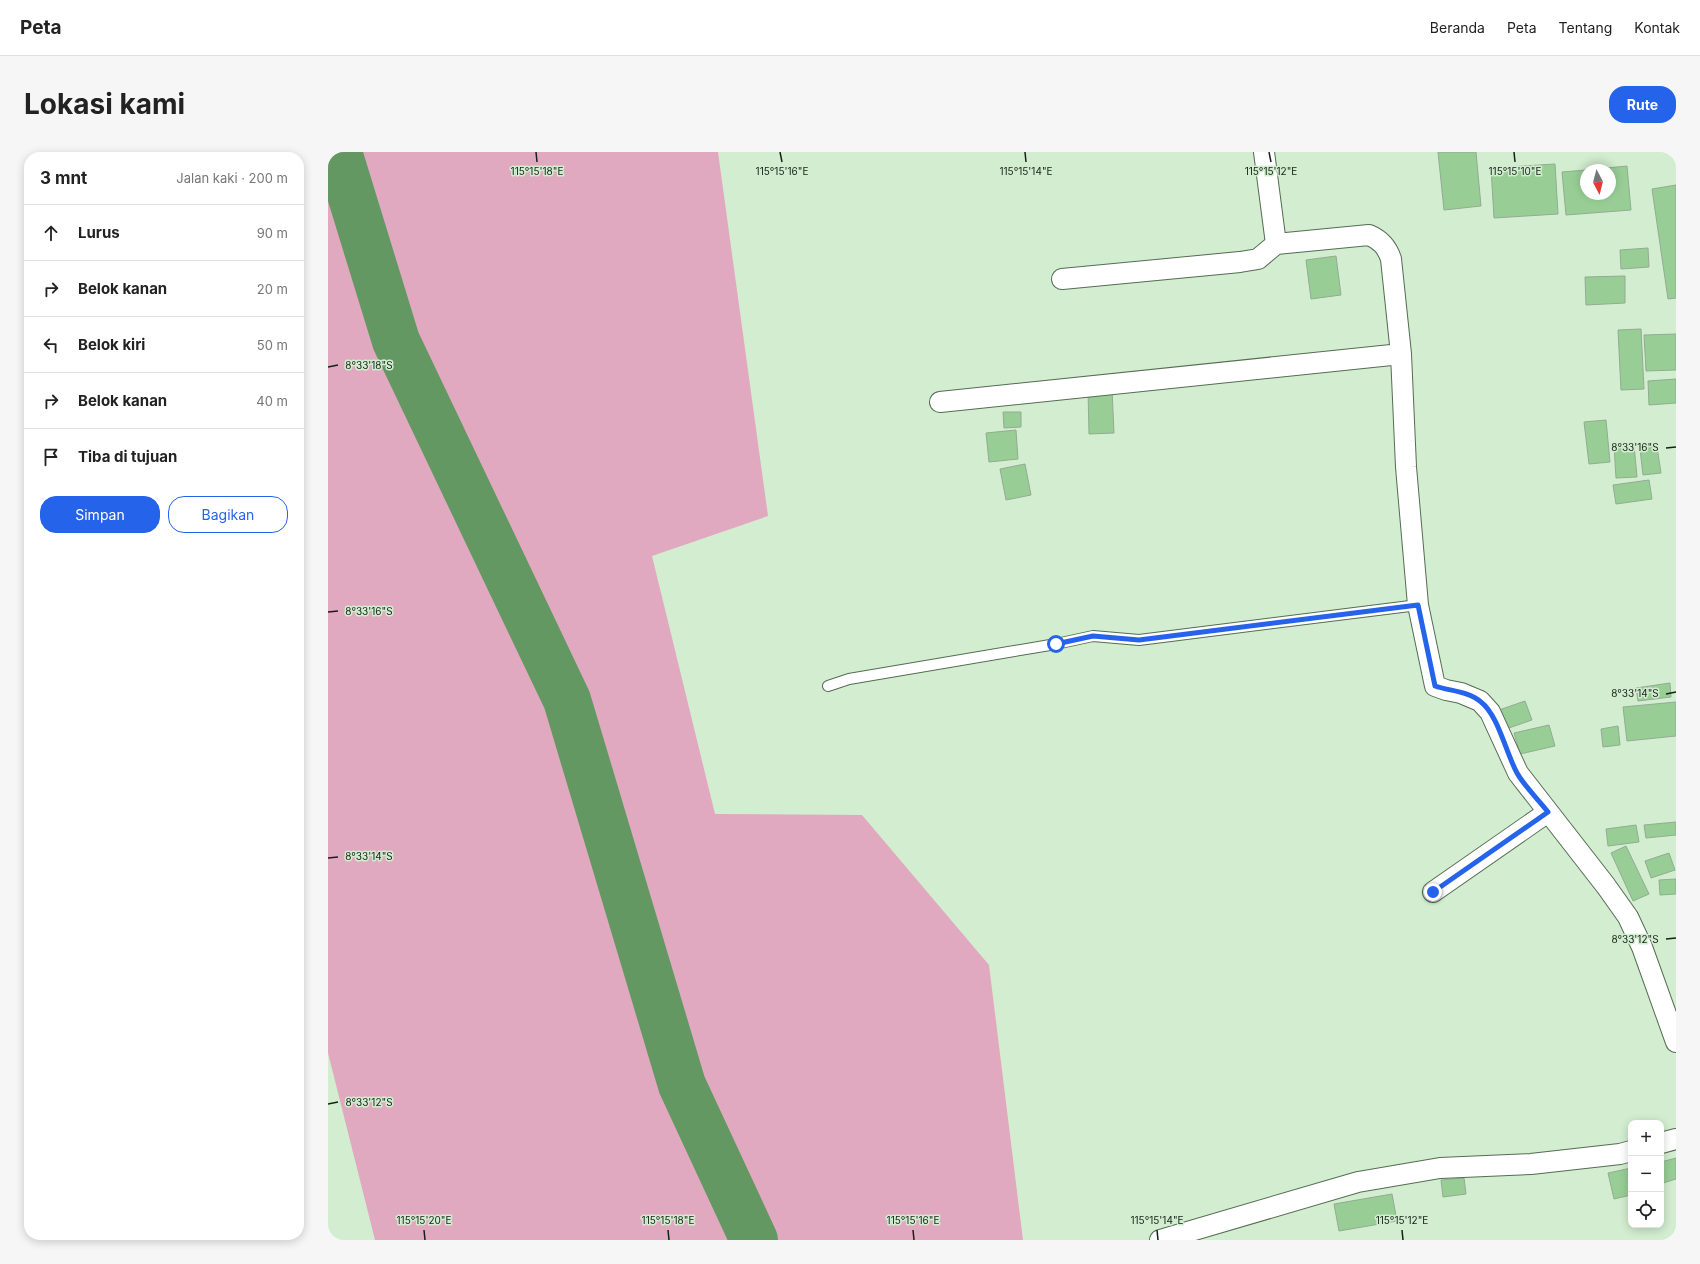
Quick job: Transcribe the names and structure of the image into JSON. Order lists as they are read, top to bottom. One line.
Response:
{"north":"bottom","page":{"header":"Peta","nav":["Beranda","Peta","Tentang","Kontak"],"buttons":["Rute",["Simpan","Bagikan"]],"title":"Lokasi kami","heading":["3 mnt","Jalan kaki · 200 m"],"list":[["Lurus","90 m"],["Belok kanan","20 m"],["Belok kiri","50 m"],["Belok kanan","40 m"],"Tiba di tujuan"],"map_buttons":["+","−"]},"coordinates":["115°15'18\"E","115°15'16\"E","115°15'14\"E","115°15'12\"E","115°15'10\"E","8°33'18\"S","8°33'16\"S","8°33'14\"S","8°33'12\"S","115°15'20\"E"]}
